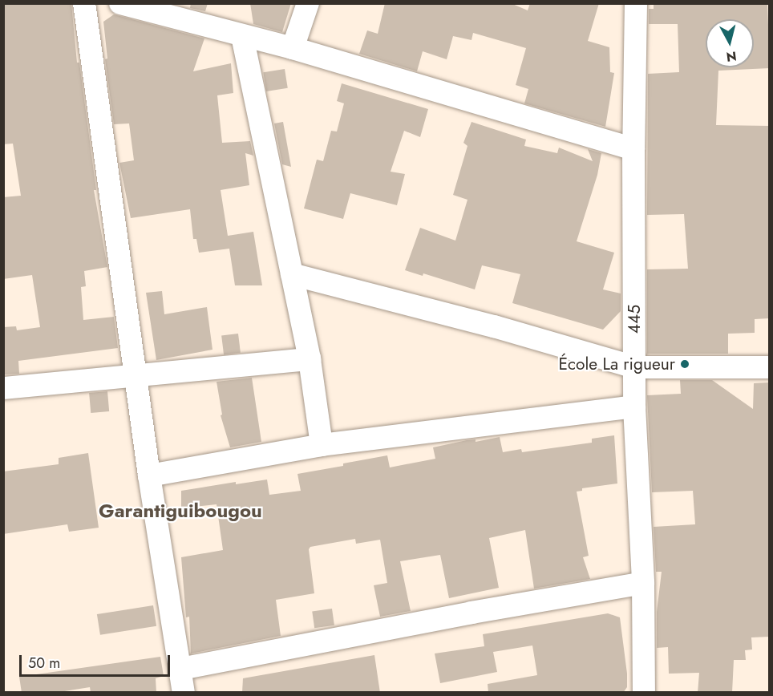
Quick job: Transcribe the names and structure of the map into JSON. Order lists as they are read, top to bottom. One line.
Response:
{"streets":{"street":["445"]},"districts":["Garantiguibougou"],"places":["École La rigueur"],"scale_bar":"50 m","north":"bottom"}
